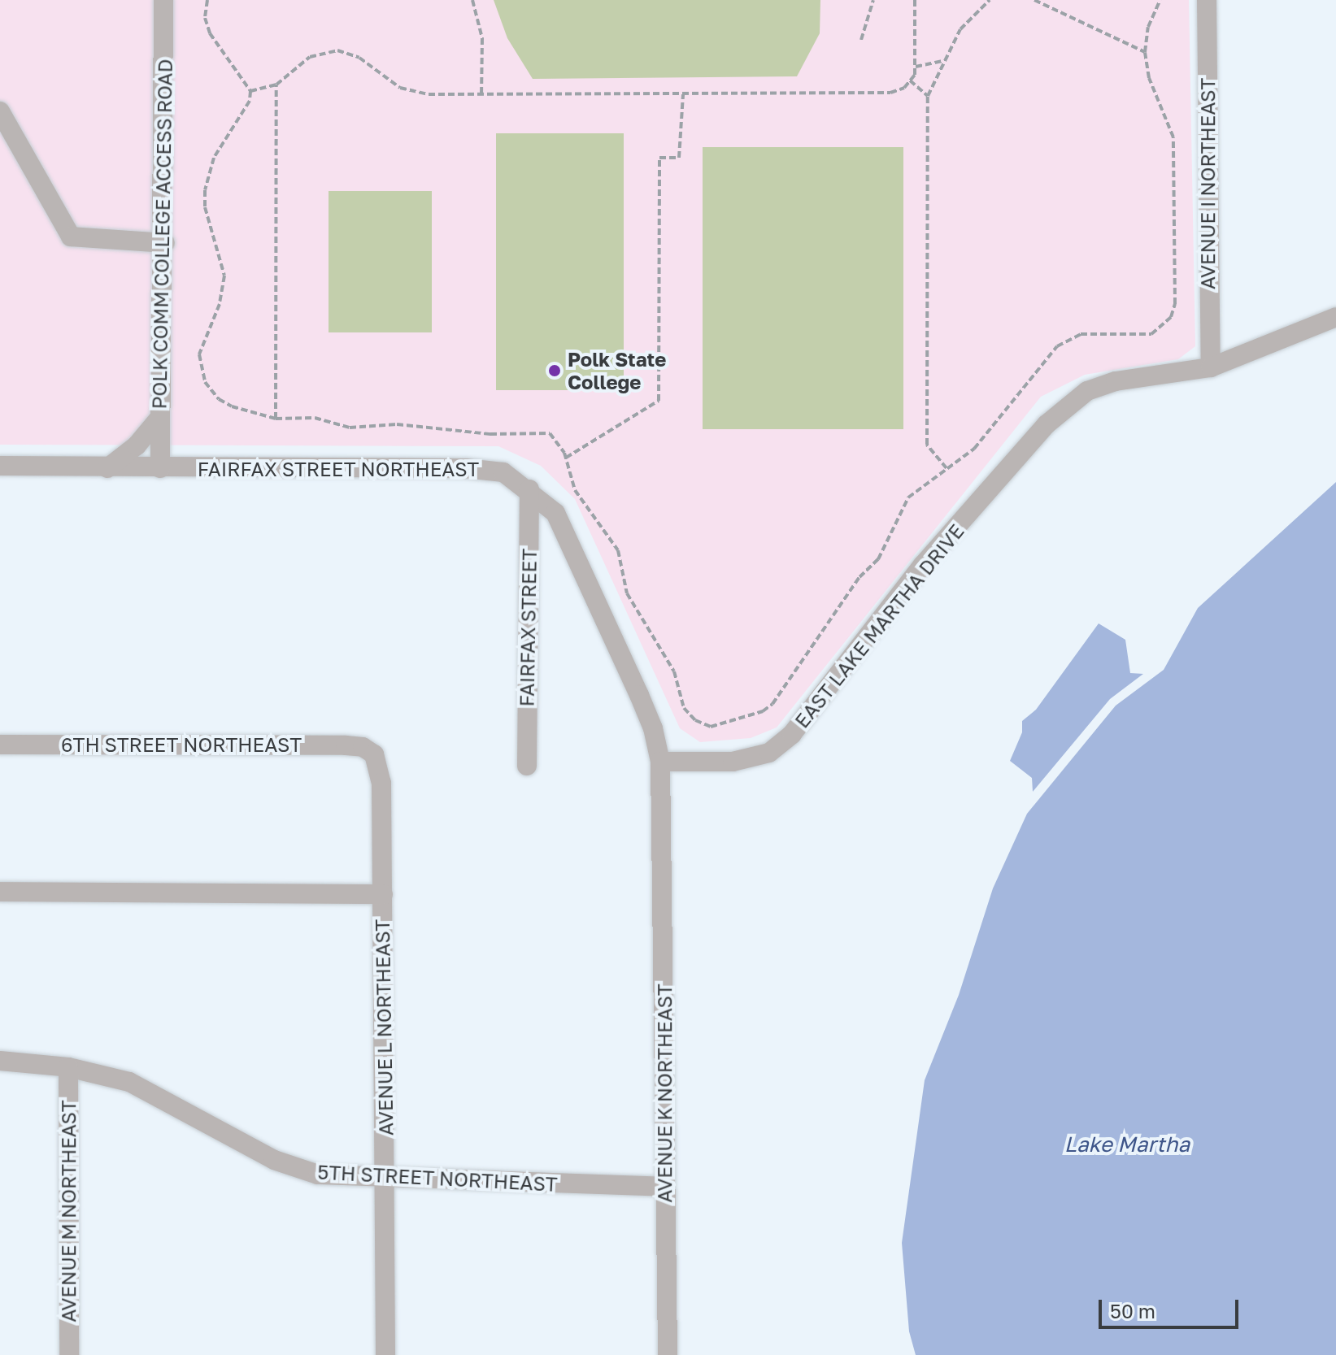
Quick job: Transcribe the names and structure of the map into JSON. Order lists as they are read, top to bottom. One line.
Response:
{"streets":{"street":["AVENUE I NORTHEAST","POLK COMM COLLEGE ACCESS ROAD","FAIRFAX STREET NORTHEAST","EAST LAKE MARTHA DRIVE","FAIRFAX STREET","6TH STREET NORTHEAST","AVENUE L NORTHEAST","AVENUE K NORTHEAST","5TH STREET NORTHEAST","AVENUE M NORTHEAST"]},"crossings":[["AVENUE I NORTHEAST","EAST LAKE MARTHA DRIVE"],["POLK COMM COLLEGE ACCESS ROAD","FAIRFAX STREET NORTHEAST"],["FAIRFAX STREET NORTHEAST","EAST LAKE MARTHA DRIVE"],["FAIRFAX STREET NORTHEAST","FAIRFAX STREET"],["FAIRFAX STREET NORTHEAST","AVENUE K NORTHEAST"],["6TH STREET NORTHEAST","AVENUE L NORTHEAST"],["AVENUE L NORTHEAST","5TH STREET NORTHEAST"],["AVENUE K NORTHEAST","5TH STREET NORTHEAST"],["5TH STREET NORTHEAST","AVENUE M NORTHEAST"]],"water":["Lake Martha"],"places":["Polk State College"],"scale_bar":"50 m"}
